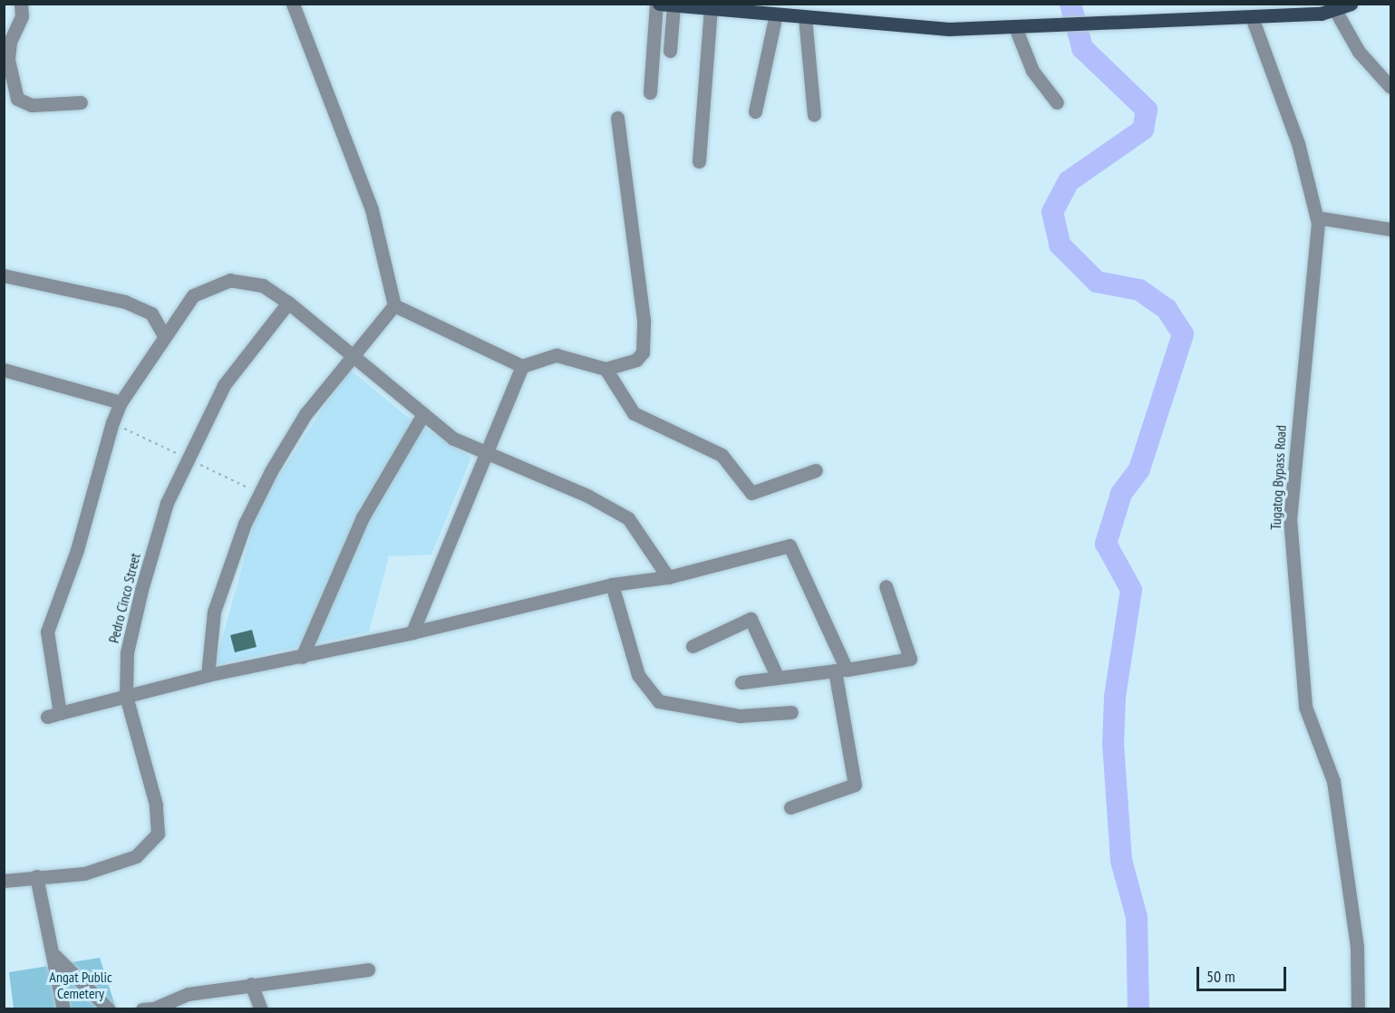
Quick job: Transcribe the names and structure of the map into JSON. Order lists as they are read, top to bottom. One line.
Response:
{"streets":{"street":["Tugatog Bypass Road","Pedro Cinco Street"]},"parks":["Angat Public Cemetery"],"scale_bar":"50 m"}
